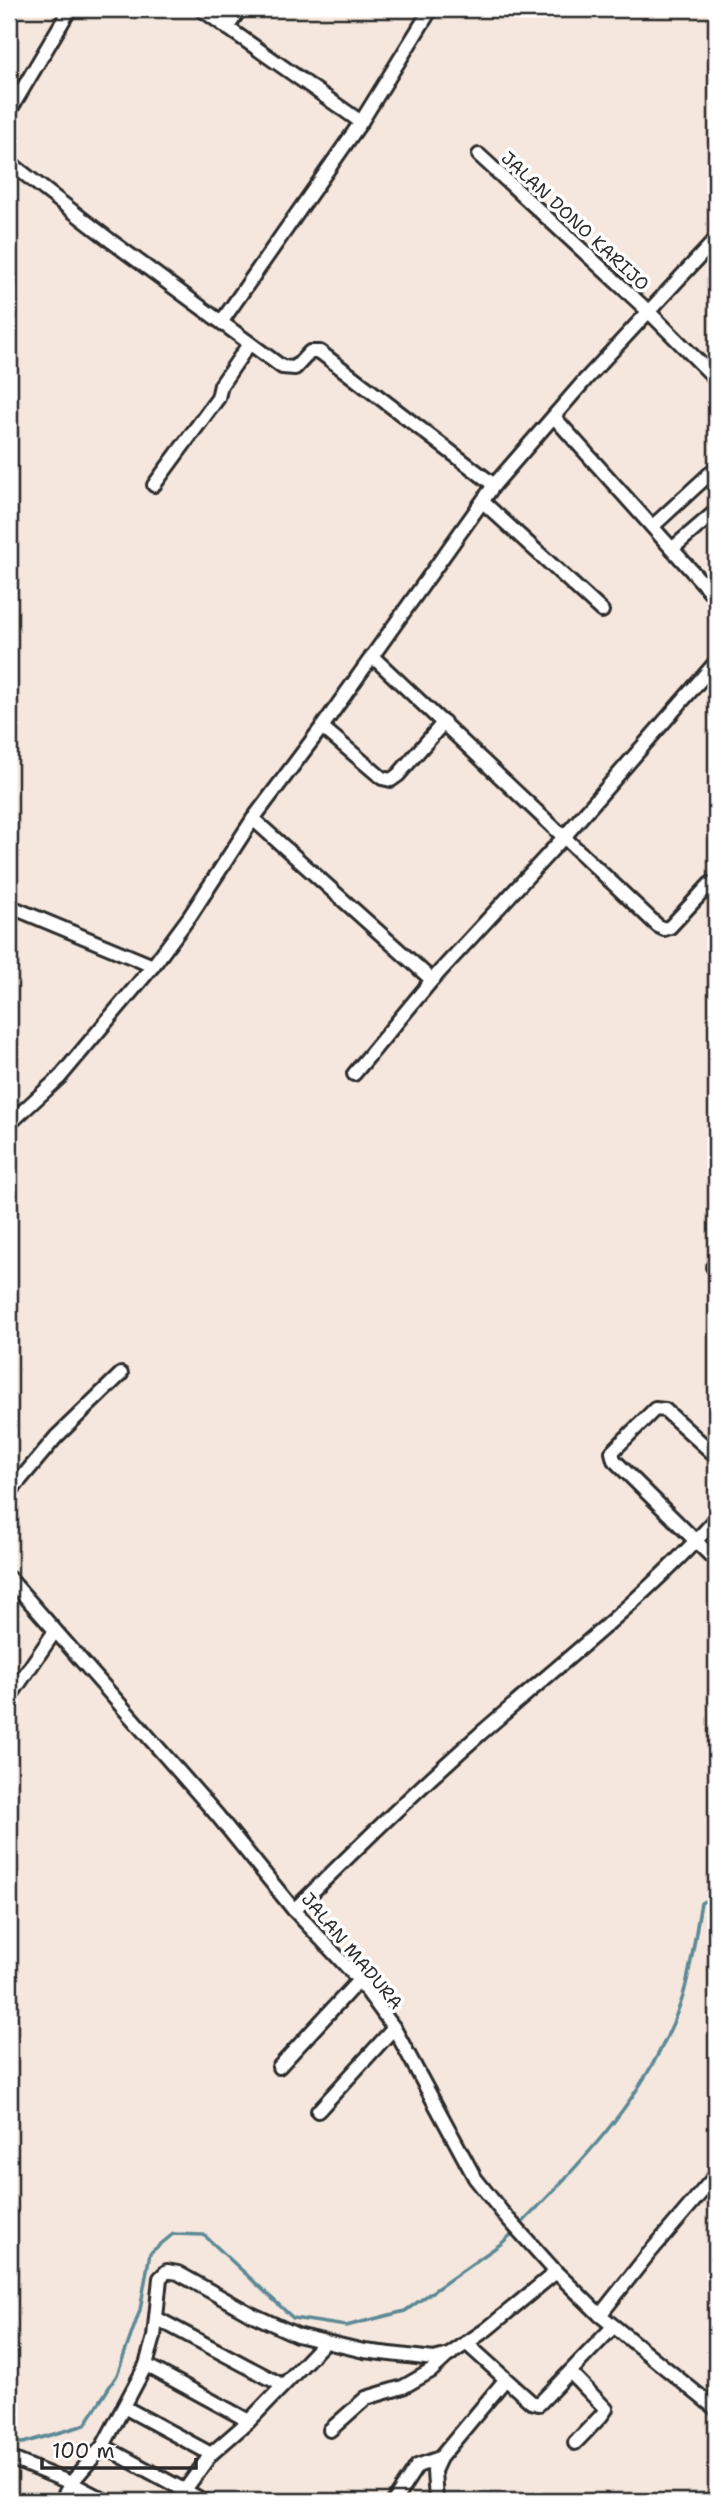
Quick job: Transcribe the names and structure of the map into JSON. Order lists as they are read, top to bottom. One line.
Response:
{"streets":{"street":["JALAN DONO KARIJO","JALAN MADURA"]},"scale_bar":"100 m"}
